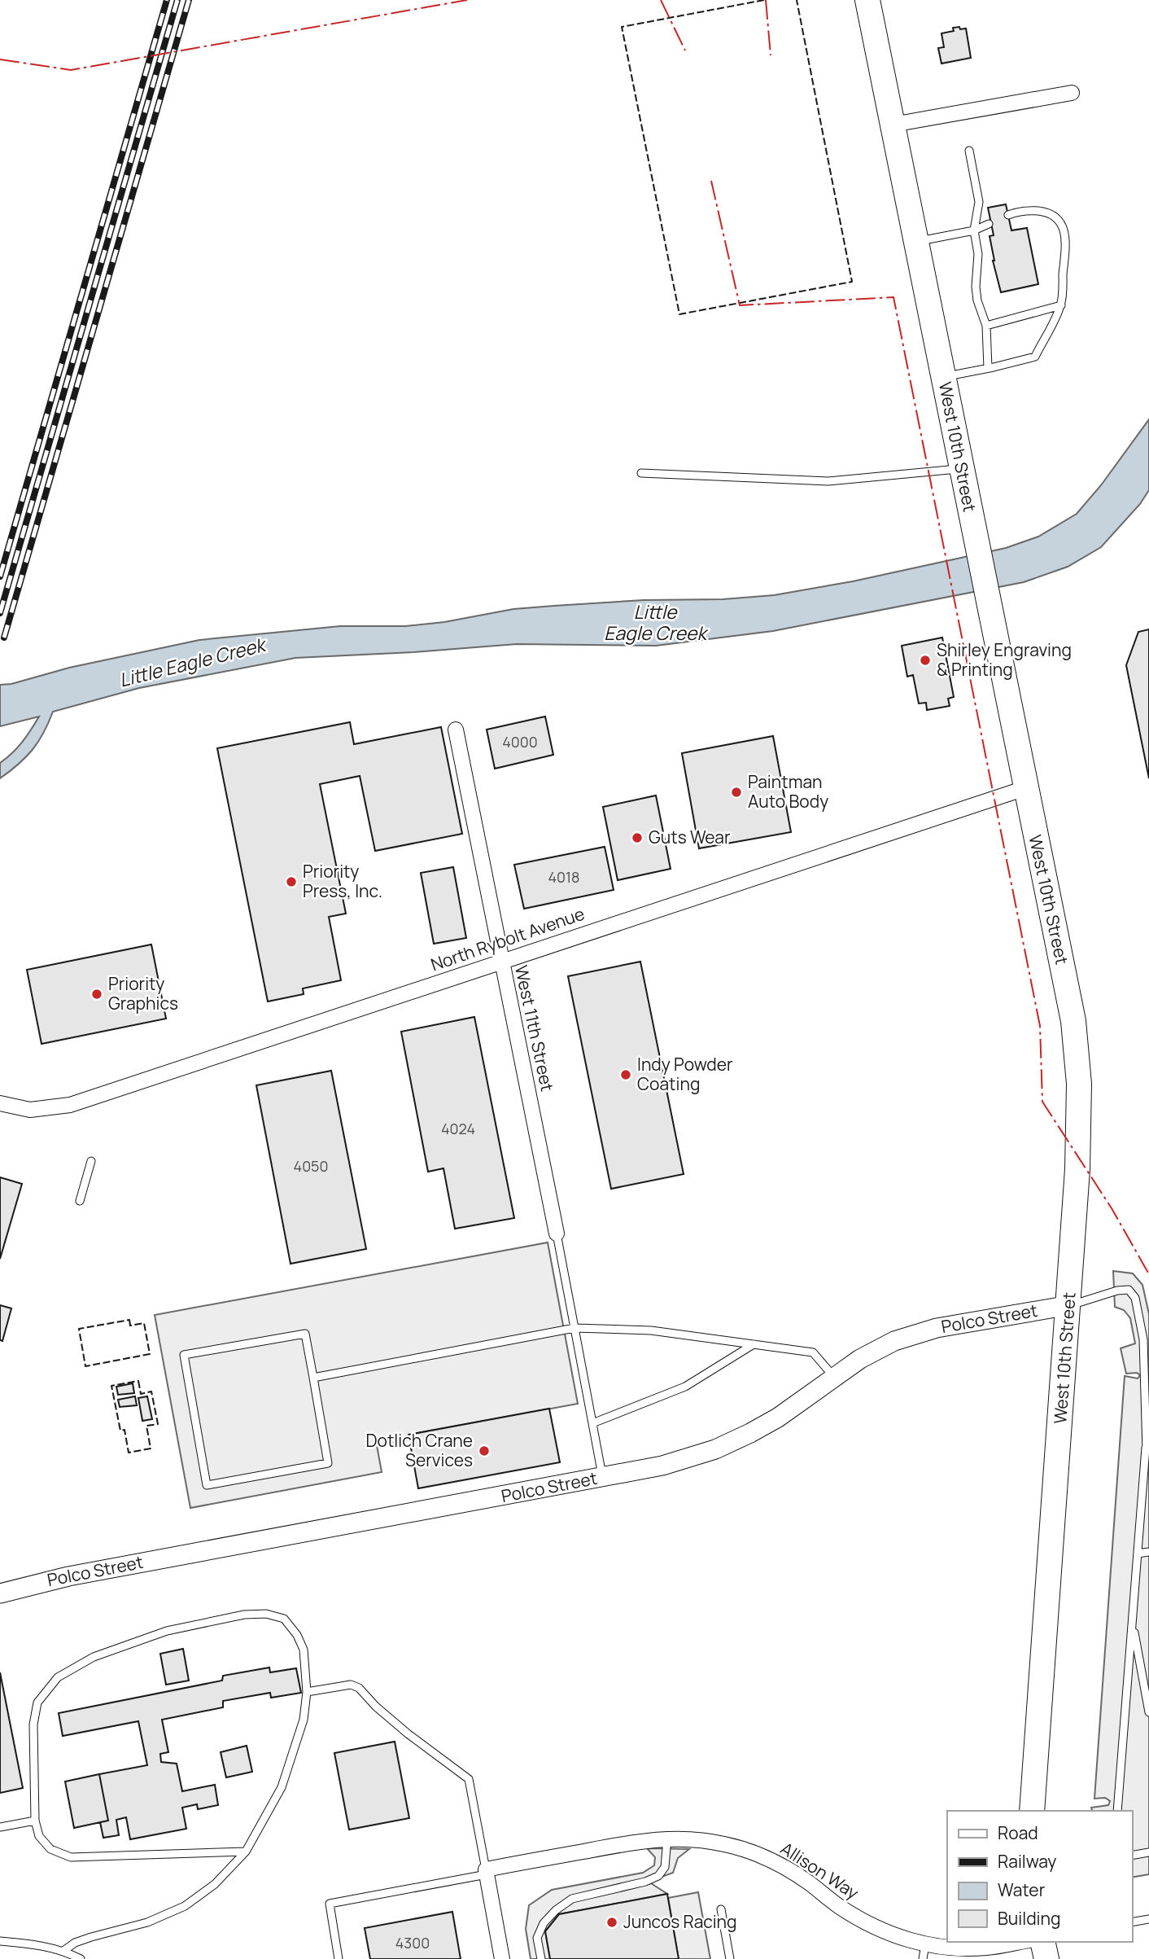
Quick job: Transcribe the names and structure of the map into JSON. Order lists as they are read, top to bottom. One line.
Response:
{"streets":{"main road":["West 10th Street"],"street":["North Rybolt Avenue","West 11th Street","Polco Street","Allison Way"]},"crossings":[["West 10th Street","North Rybolt Avenue"],["West 10th Street","Polco Street"],["North Rybolt Avenue","West 11th Street"]],"water":["Little Eagle Creek"],"places":["Shirley Engraving & Printing","Paintman Auto Body","Guts Wear","Priority Press, Inc.","Priority Graphics","Indy Powder Coating","Dotlich Crane Services","Juncos Racing"],"house_numbers":["4000","4018","4024","4050","4300"],"legend":["Road","Railway","Water","Building"]}
